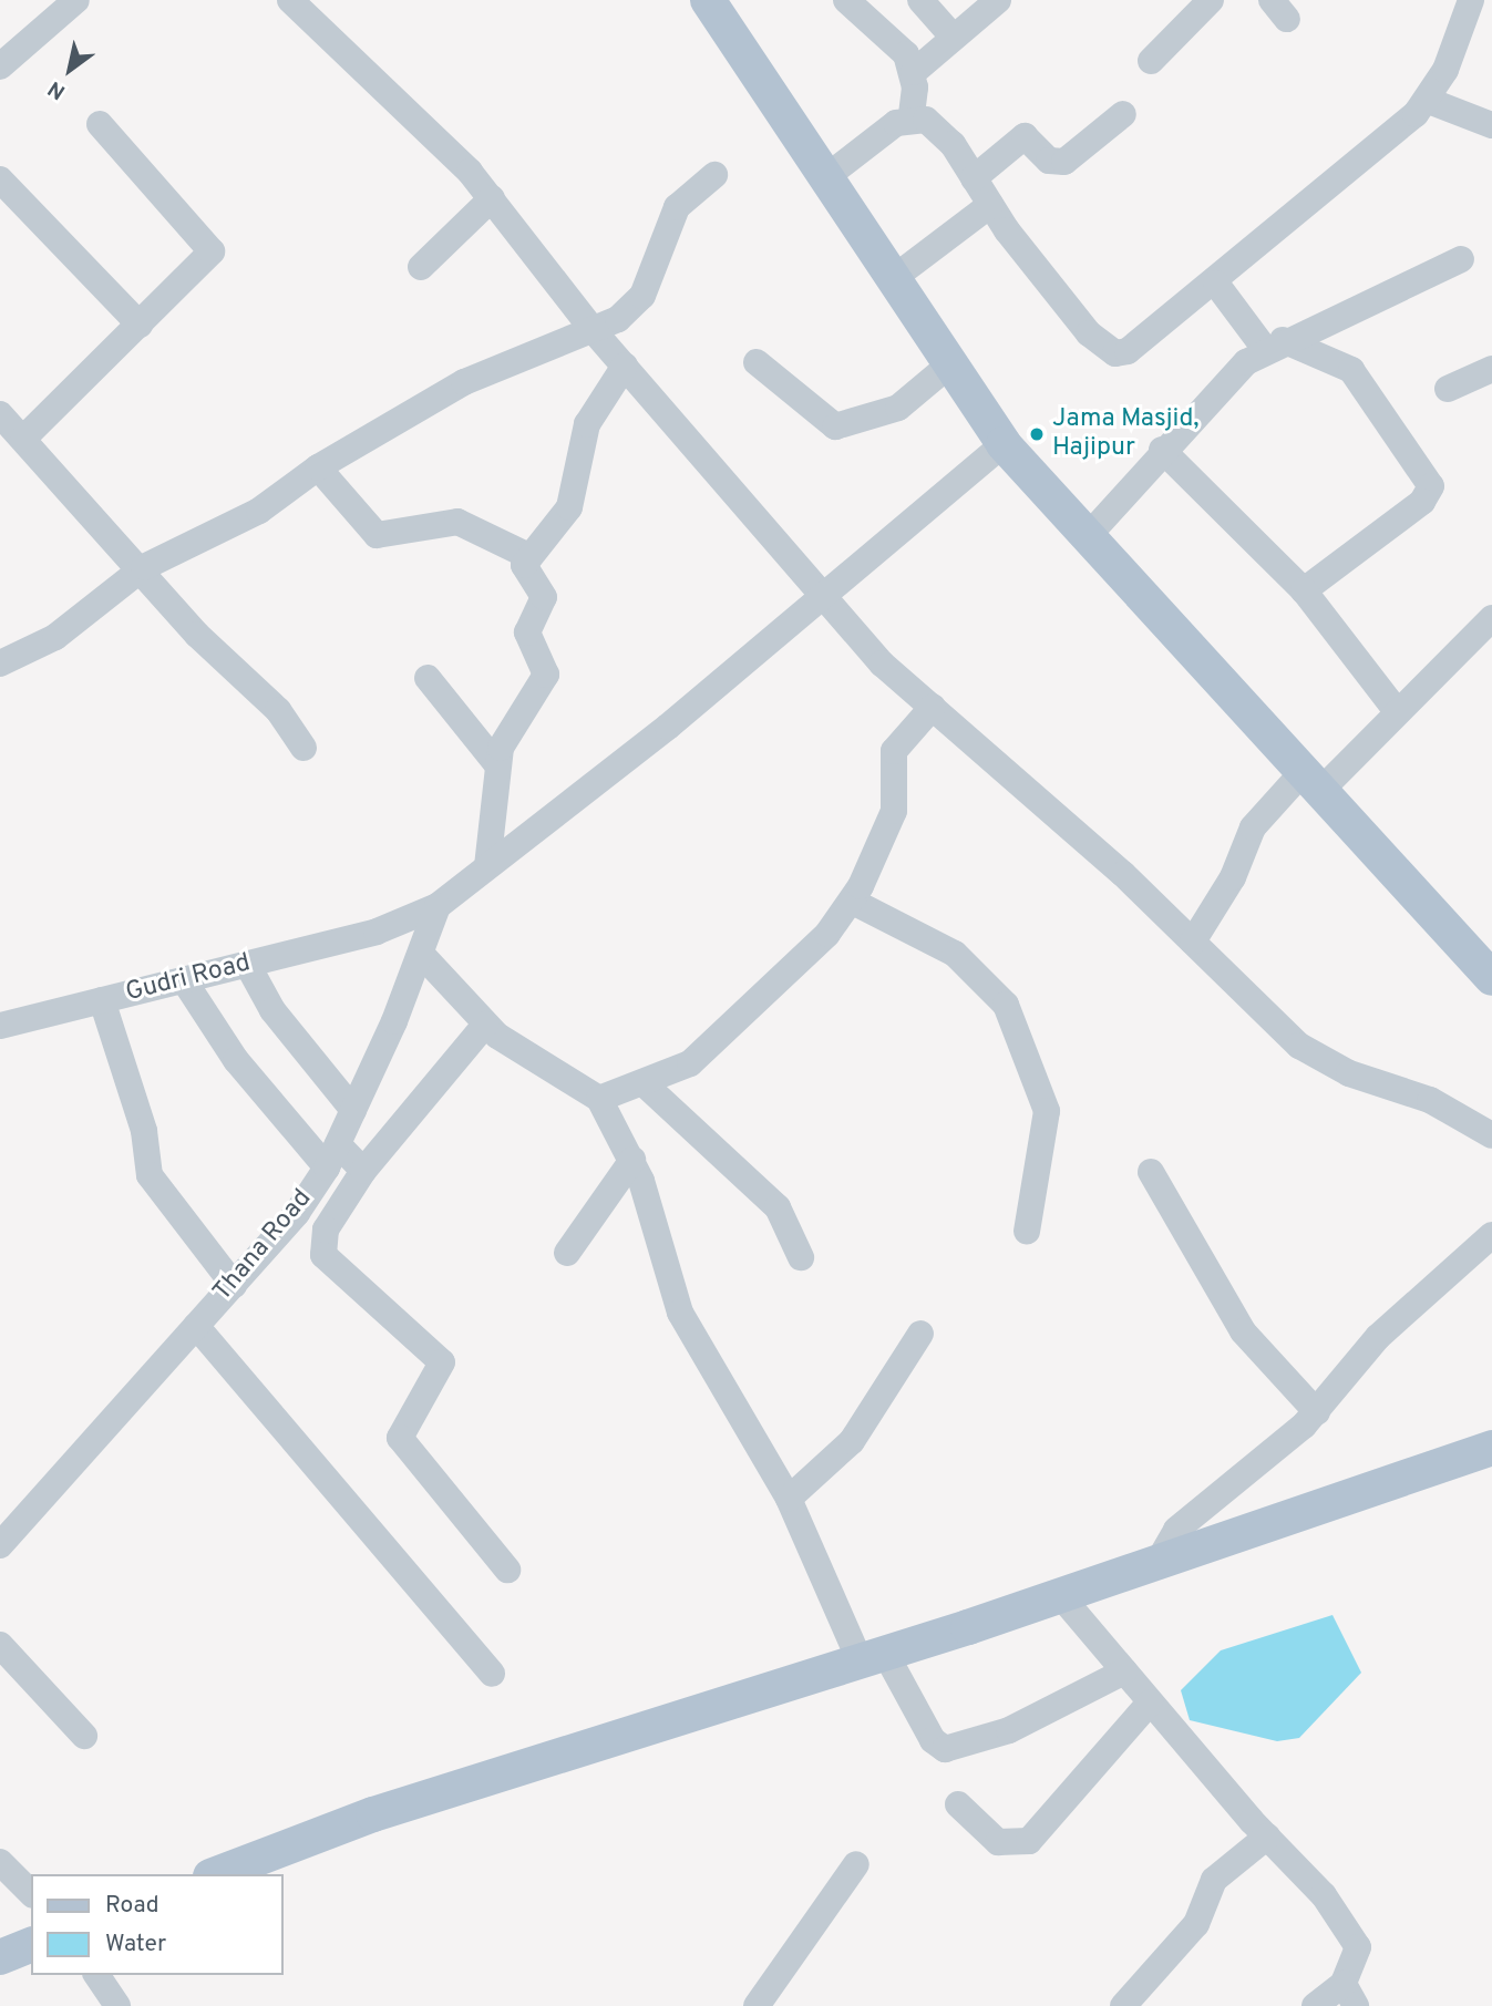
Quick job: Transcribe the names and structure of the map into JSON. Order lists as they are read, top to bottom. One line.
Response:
{"streets":{"street":["Gudri Road","Thana Road"]},"crossings":[["Gudri Road","Thana Road"]],"places":["Jama Masjid, Hajipur"],"legend":["Road","Water"],"north":"bottom left"}
